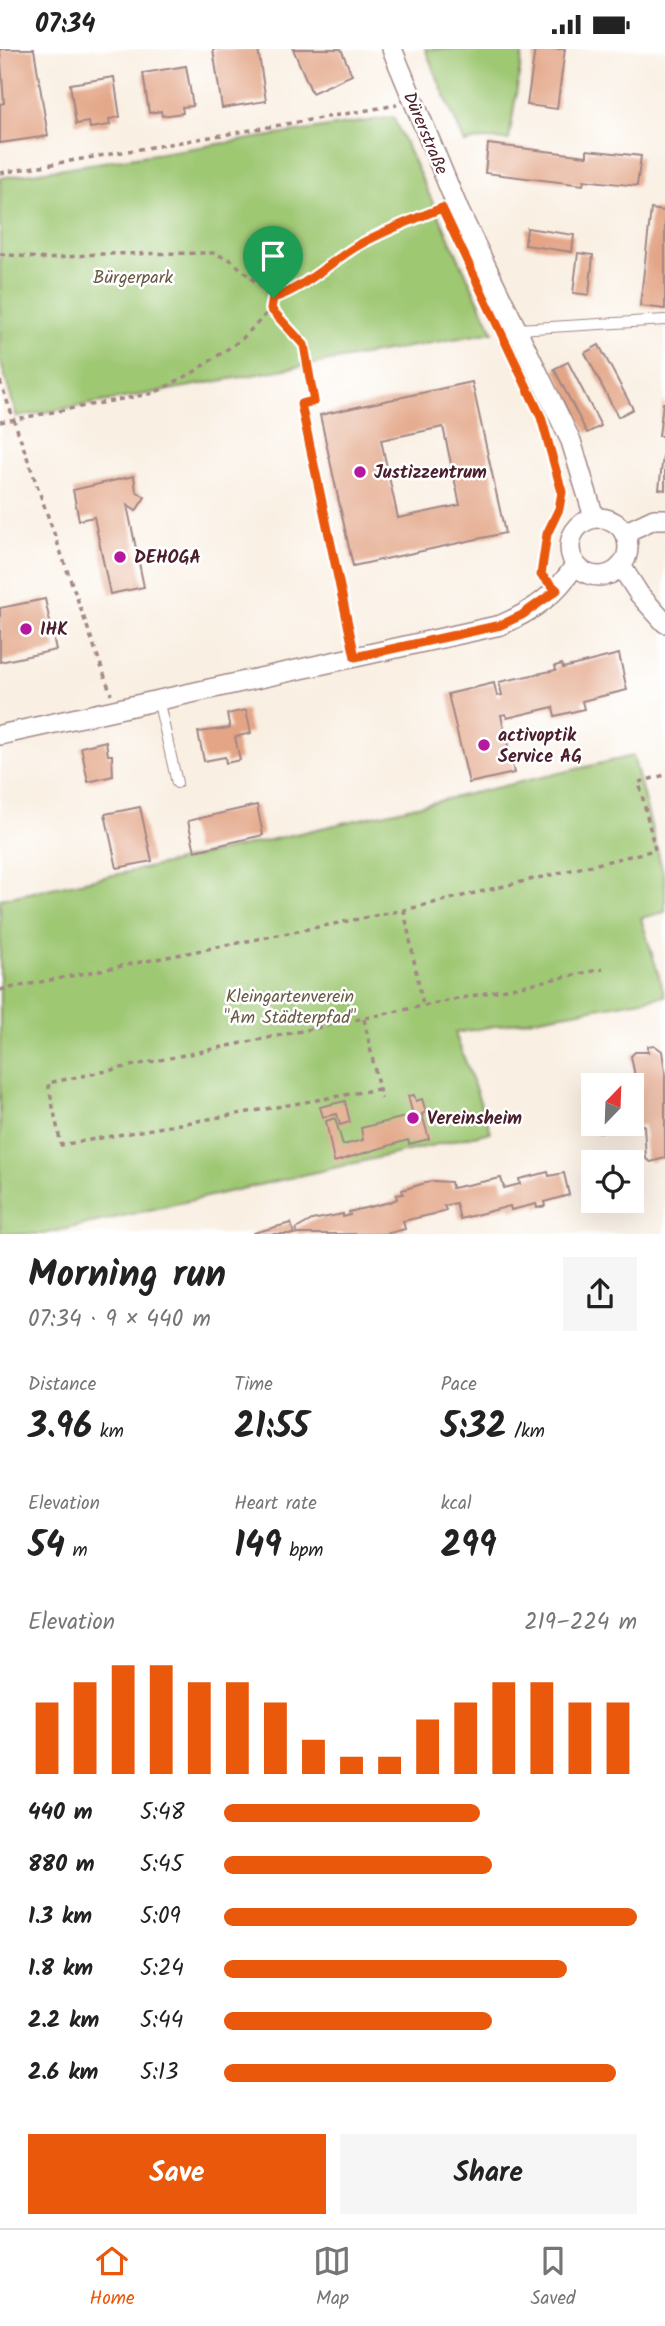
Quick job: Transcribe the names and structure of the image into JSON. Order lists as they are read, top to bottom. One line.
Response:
{"streets":{"street":["Dürerstraße"]},"parks":["Bürgerpark","Kleingartenverein \"Am Städterpfad\""],"places":["Justizzentrum","DEHOGA","IHK","activoptik Service AG","Vereinsheim"],"north":"top right","page":{"status":"07:34","heading":["Morning run","07:34 · 9 × 440 m"],"stats":[["Distance","3.96 km"],["Time","21:55"],["Pace","5:32 /km"],["Elevation","54 m"],["Heart rate","149 bpm"],["kcal","299"]],"chart":["Elevation","219–224 m"],"list":[{"name":"440 m","note":"5:48"},{"name":"880 m","note":"5:45"},{"name":"1.3 km","note":"5:09"},{"name":"1.8 km","note":"5:24"},{"name":"2.2 km","note":"5:44"},{"name":"2.6 km","note":"5:13"}],"buttons":["Save","Share"],"tabs":["Home","Map","Saved"]}}
